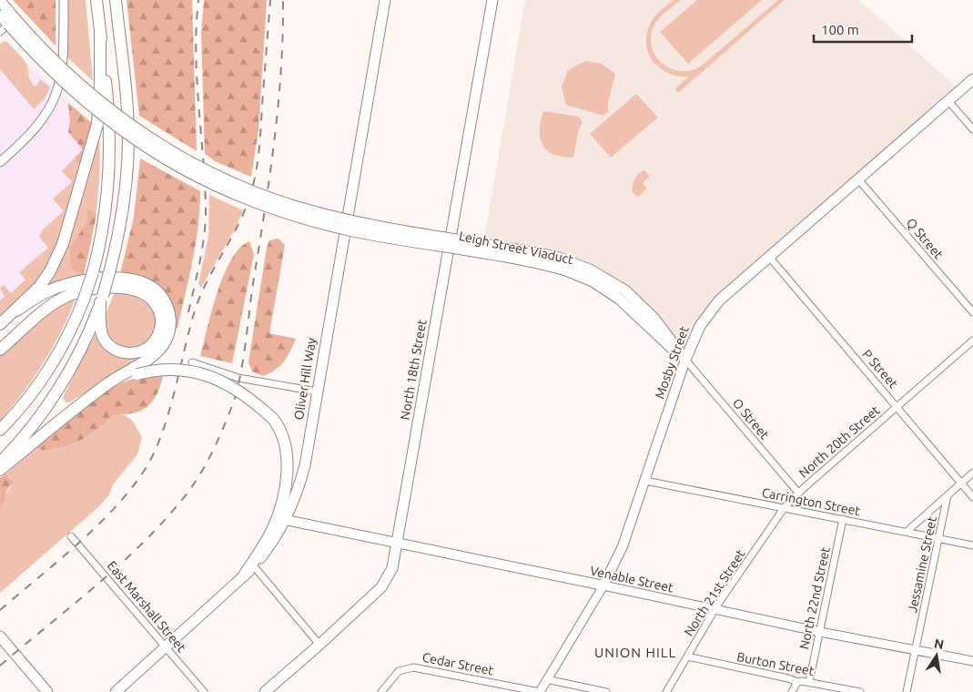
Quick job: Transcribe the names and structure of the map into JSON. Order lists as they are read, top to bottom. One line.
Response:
{"streets":{"main road":["Leigh Street Viaduct","Mosby Street","North 18th Street","Oliver Hill Way","Venable Street"],"street":["Q Street","P Street","O Street","North 20th Street","Carrington Street","Jessamine Street","North 21st Street","North 22nd Street","East Marshall Street","Cedar Street","Burton Street"]},"crossings":[["Q Street","Mosby Street"],["Leigh Street Viaduct","Mosby Street"],["Leigh Street Viaduct","O Street"],["Mosby Street","P Street"],["Mosby Street","O Street"],["Mosby Street","Carrington Street"],["Mosby Street","Venable Street"],["Mosby Street","Cedar Street"],["P Street","North 20th Street"],["North 18th Street","Venable Street"],["Oliver Hill Way","Venable Street"],["Oliver Hill Way","East Marshall Street"],["O Street","North 20th Street"],["North 20th Street","Carrington Street"],["North 20th Street","North 21st Street"],["Carrington Street","Jessamine Street"],["Carrington Street","North 21st Street"],["Carrington Street","North 22nd Street"],["Jessamine Street","Venable Street"],["Venable Street","North 21st Street"],["Venable Street","North 22nd Street"],["North 21st Street","Burton Street"],["North 22nd Street","Burton Street"]],"districts":["UNION HILL"],"scale_bar":"100 m","north":"top"}
